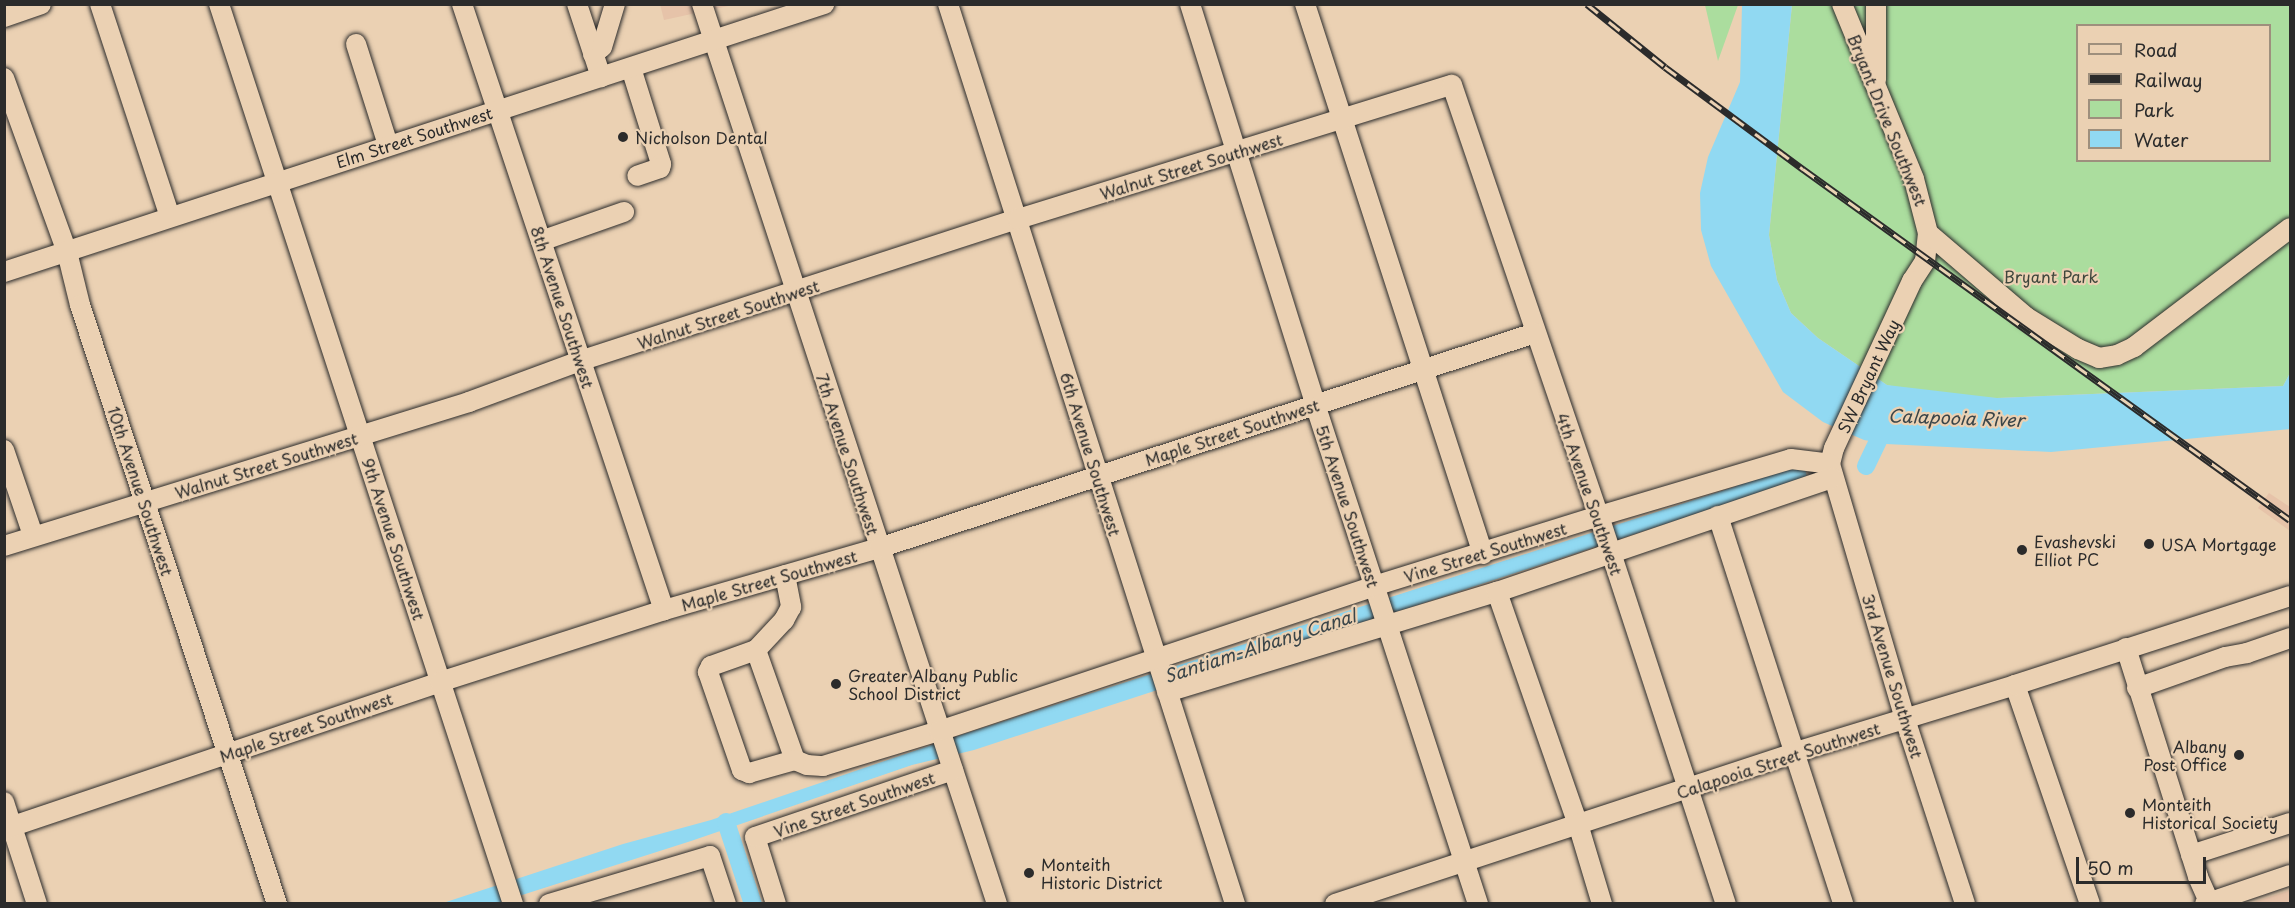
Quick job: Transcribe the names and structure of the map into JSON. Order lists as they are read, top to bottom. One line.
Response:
{"streets":{"street":["Bryant Drive Southwest","Elm Street Southwest","Walnut Street Southwest","8th Avenue Southwest","SW Bryant Way","Maple Street Southwest","7th Avenue Southwest","6th Avenue Southwest","10th Avenue Southwest","4th Avenue Southwest","5th Avenue Southwest","9th Avenue Southwest","Vine Street Southwest","3rd Avenue Southwest","Calapooia Street Southwest"]},"crossings":[["Bryant Drive Southwest","SW Bryant Way"],["Elm Street Southwest","8th Avenue Southwest"],["Elm Street Southwest","7th Avenue Southwest"],["Elm Street Southwest","10th Avenue Southwest"],["Elm Street Southwest","9th Avenue Southwest"],["Walnut Street Southwest","8th Avenue Southwest"],["Walnut Street Southwest","7th Avenue Southwest"],["Walnut Street Southwest","6th Avenue Southwest"],["Walnut Street Southwest","10th Avenue Southwest"],["Walnut Street Southwest","4th Avenue Southwest"],["Walnut Street Southwest","5th Avenue Southwest"],["Walnut Street Southwest","9th Avenue Southwest"],["8th Avenue Southwest","Maple Street Southwest"],["SW Bryant Way","Vine Street Southwest"],["SW Bryant Way","3rd Avenue Southwest"],["Maple Street Southwest","7th Avenue Southwest"],["Maple Street Southwest","6th Avenue Southwest"],["Maple Street Southwest","10th Avenue Southwest"],["Maple Street Southwest","4th Avenue Southwest"],["Maple Street Southwest","5th Avenue Southwest"],["Maple Street Southwest","9th Avenue Southwest"],["7th Avenue Southwest","Vine Street Southwest"],["6th Avenue Southwest","Vine Street Southwest"],["4th Avenue Southwest","Vine Street Southwest"],["4th Avenue Southwest","Calapooia Street Southwest"],["5th Avenue Southwest","Vine Street Southwest"],["5th Avenue Southwest","Calapooia Street Southwest"],["Vine Street Southwest","3rd Avenue Southwest"],["3rd Avenue Southwest","Calapooia Street Southwest"]],"water":["Calapooia River","Santiam-Albany Canal"],"parks":["Bryant Park"],"places":["Nicholson Dental","USA Mortgage","Evashevski Elliot PC","Greater Albany Public School District","Albany Post Office","Monteith Historical Society","Monteith Historic District"],"legend":["Road","Railway","Park","Water"],"scale_bar":"50 m"}
